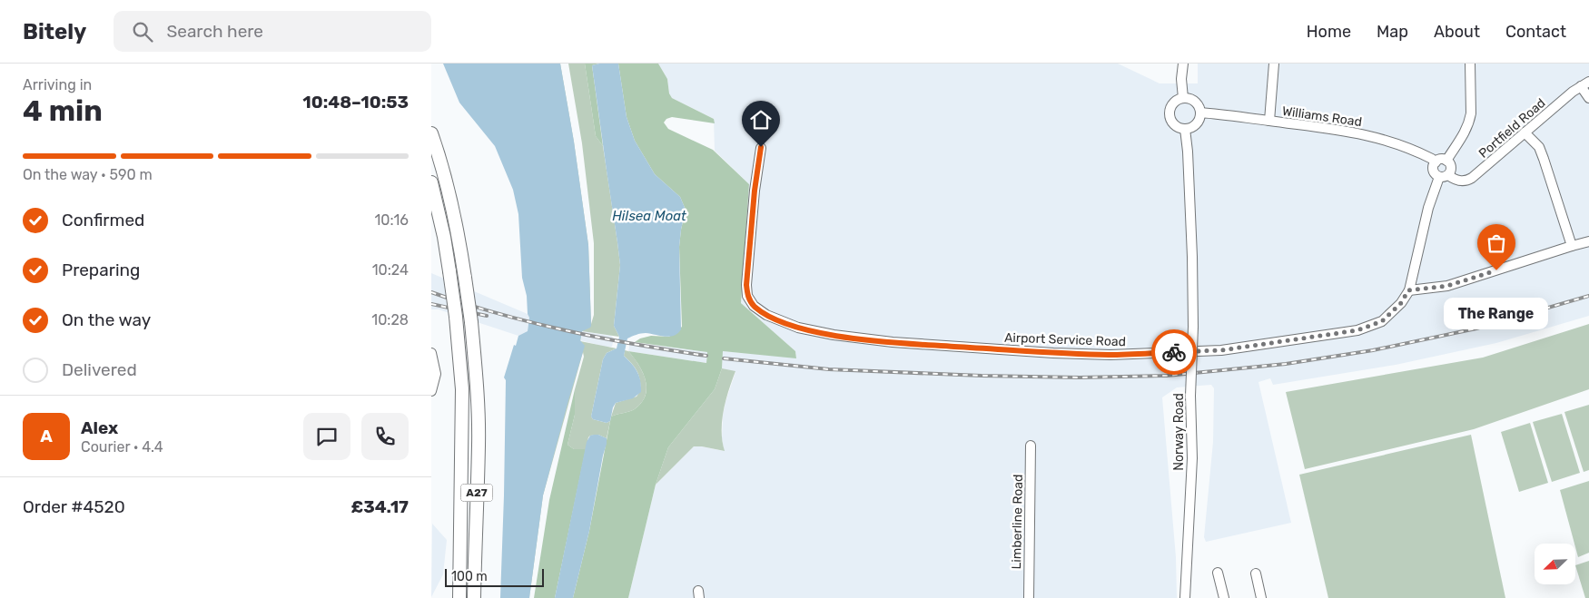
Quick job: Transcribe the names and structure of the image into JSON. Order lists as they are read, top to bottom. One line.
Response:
{"streets":{"highway":["A27"],"street":["Williams Road","Portfield Road","Airport Service Road","Norway Road","Limberline Road"]},"crossings":[["Williams Road","Portfield Road"],["Williams Road","Airport Service Road"],["Williams Road","Norway Road"],["Portfield Road","Airport Service Road"]],"water":["Hilsea Moat"],"places":["The Range"],"scale_bar":"100 m","north":"bottom left","page":{"header":"Bitely","search":"Search here","nav":["Home","Map","About","Contact"],"heading":["4 min","Arriving in","10:48–10:53"],"panel":["Alex","Courier · 4.4","Order #4520","£34.17"],"bar":"On the way · 590 m","list":[["Confirmed","10:16"],["Preparing","10:24"],["On the way","10:28"],"Delivered"],"bubble":"The Range","round":"A","scale":"100 m"}}
